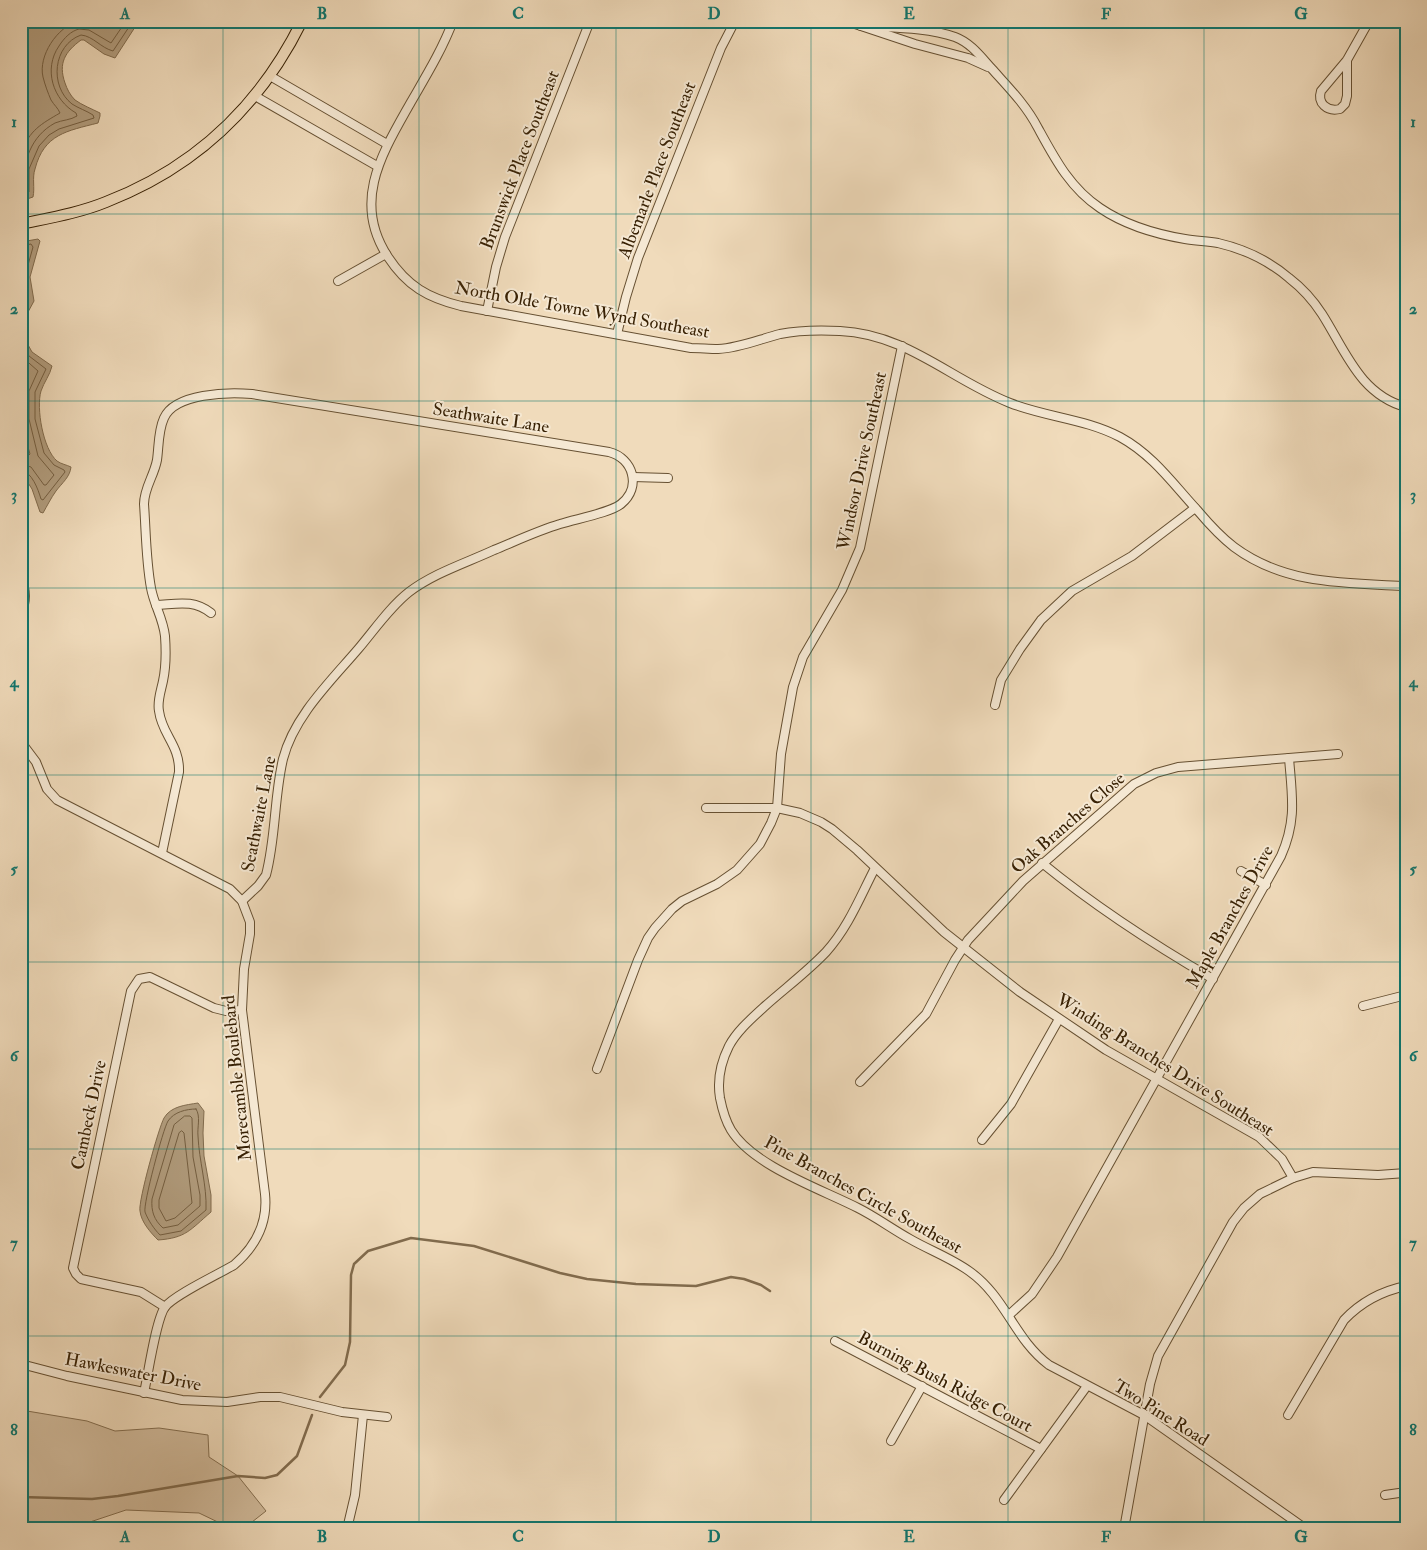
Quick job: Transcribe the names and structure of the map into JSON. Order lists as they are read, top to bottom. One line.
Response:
{"streets":{"street":["Brunswick Place Southeast","Albemarle Place Southeast","North Olde Towne Wynd Southeast","Seathwaite Lane","Windsor Drive Southeast","Oak Branches Close","Maple Branches Drive","Winding Branches Drive Southeast","Morecamble Boulebard","Cambeck Drive","Pine Branches Circle Southeast","Hawkeswater Drive","Burning Bush Ridge Court","Two Pine Road"]},"crossings":[["Brunswick Place Southeast","North Olde Towne Wynd Southeast"],["Albemarle Place Southeast","North Olde Towne Wynd Southeast"],["North Olde Towne Wynd Southeast","Windsor Drive Southeast"],["Seathwaite Lane","Morecamble Boulebard"],["Windsor Drive Southeast","Winding Branches Drive Southeast"],["Oak Branches Close","Maple Branches Drive"],["Oak Branches Close","Winding Branches Drive Southeast"],["Maple Branches Drive","Winding Branches Drive Southeast"],["Winding Branches Drive Southeast","Pine Branches Circle Southeast"],["Morecamble Boulebard","Cambeck Drive"],["Pine Branches Circle Southeast","Two Pine Road"]],"grid":{"columns":["A","B","C","D","E","F","G"],"rows":["1","2","3","4","5","6","7","8"]}}
